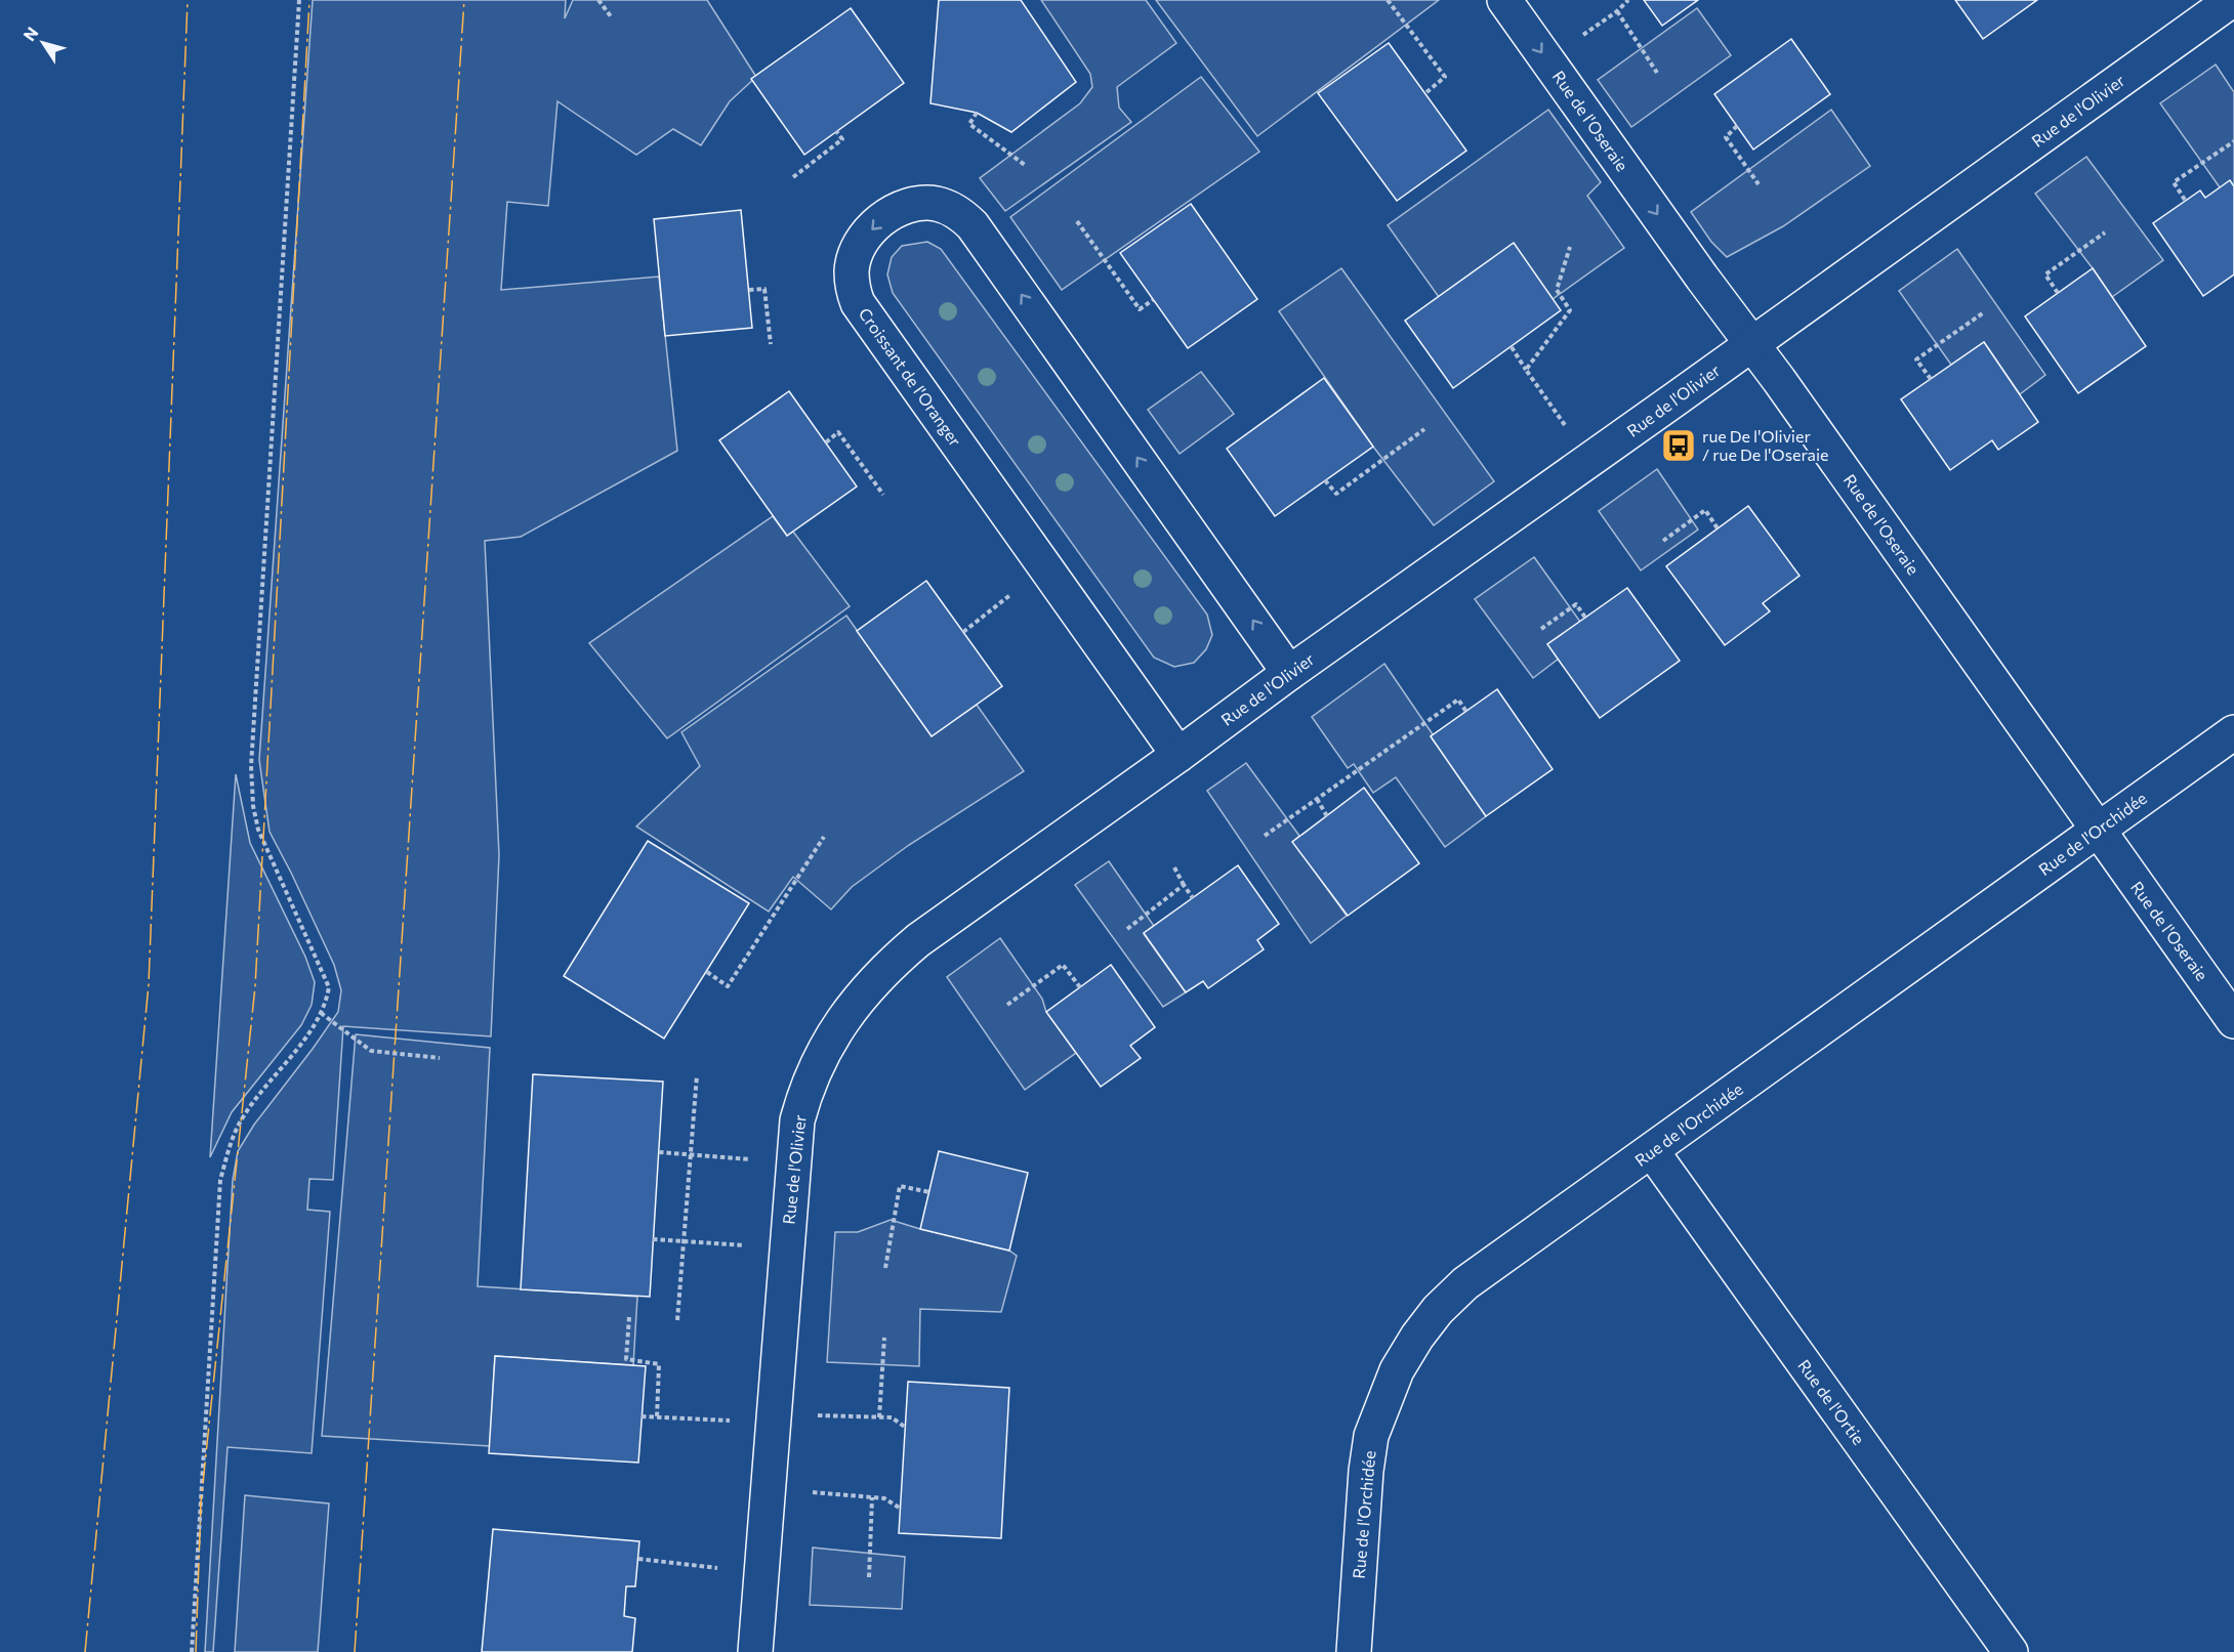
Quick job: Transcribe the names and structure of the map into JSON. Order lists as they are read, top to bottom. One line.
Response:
{"streets":{"street":["Rue de l'Olivier","Rue de l'Oseraie","Croissant de l'Oranger","Rue de l'Orchidée","Rue de l'Ortie"]},"crossings":[["Rue de l'Olivier","Rue de l'Oseraie"],["Rue de l'Olivier","Croissant de l'Oranger"],["Rue de l'Oseraie","Rue de l'Orchidée"],["Rue de l'Orchidée","Rue de l'Ortie"]],"places":{"bus stop":["rue De l'Olivier / rue De l'Oseraie"]},"north":"top left"}
